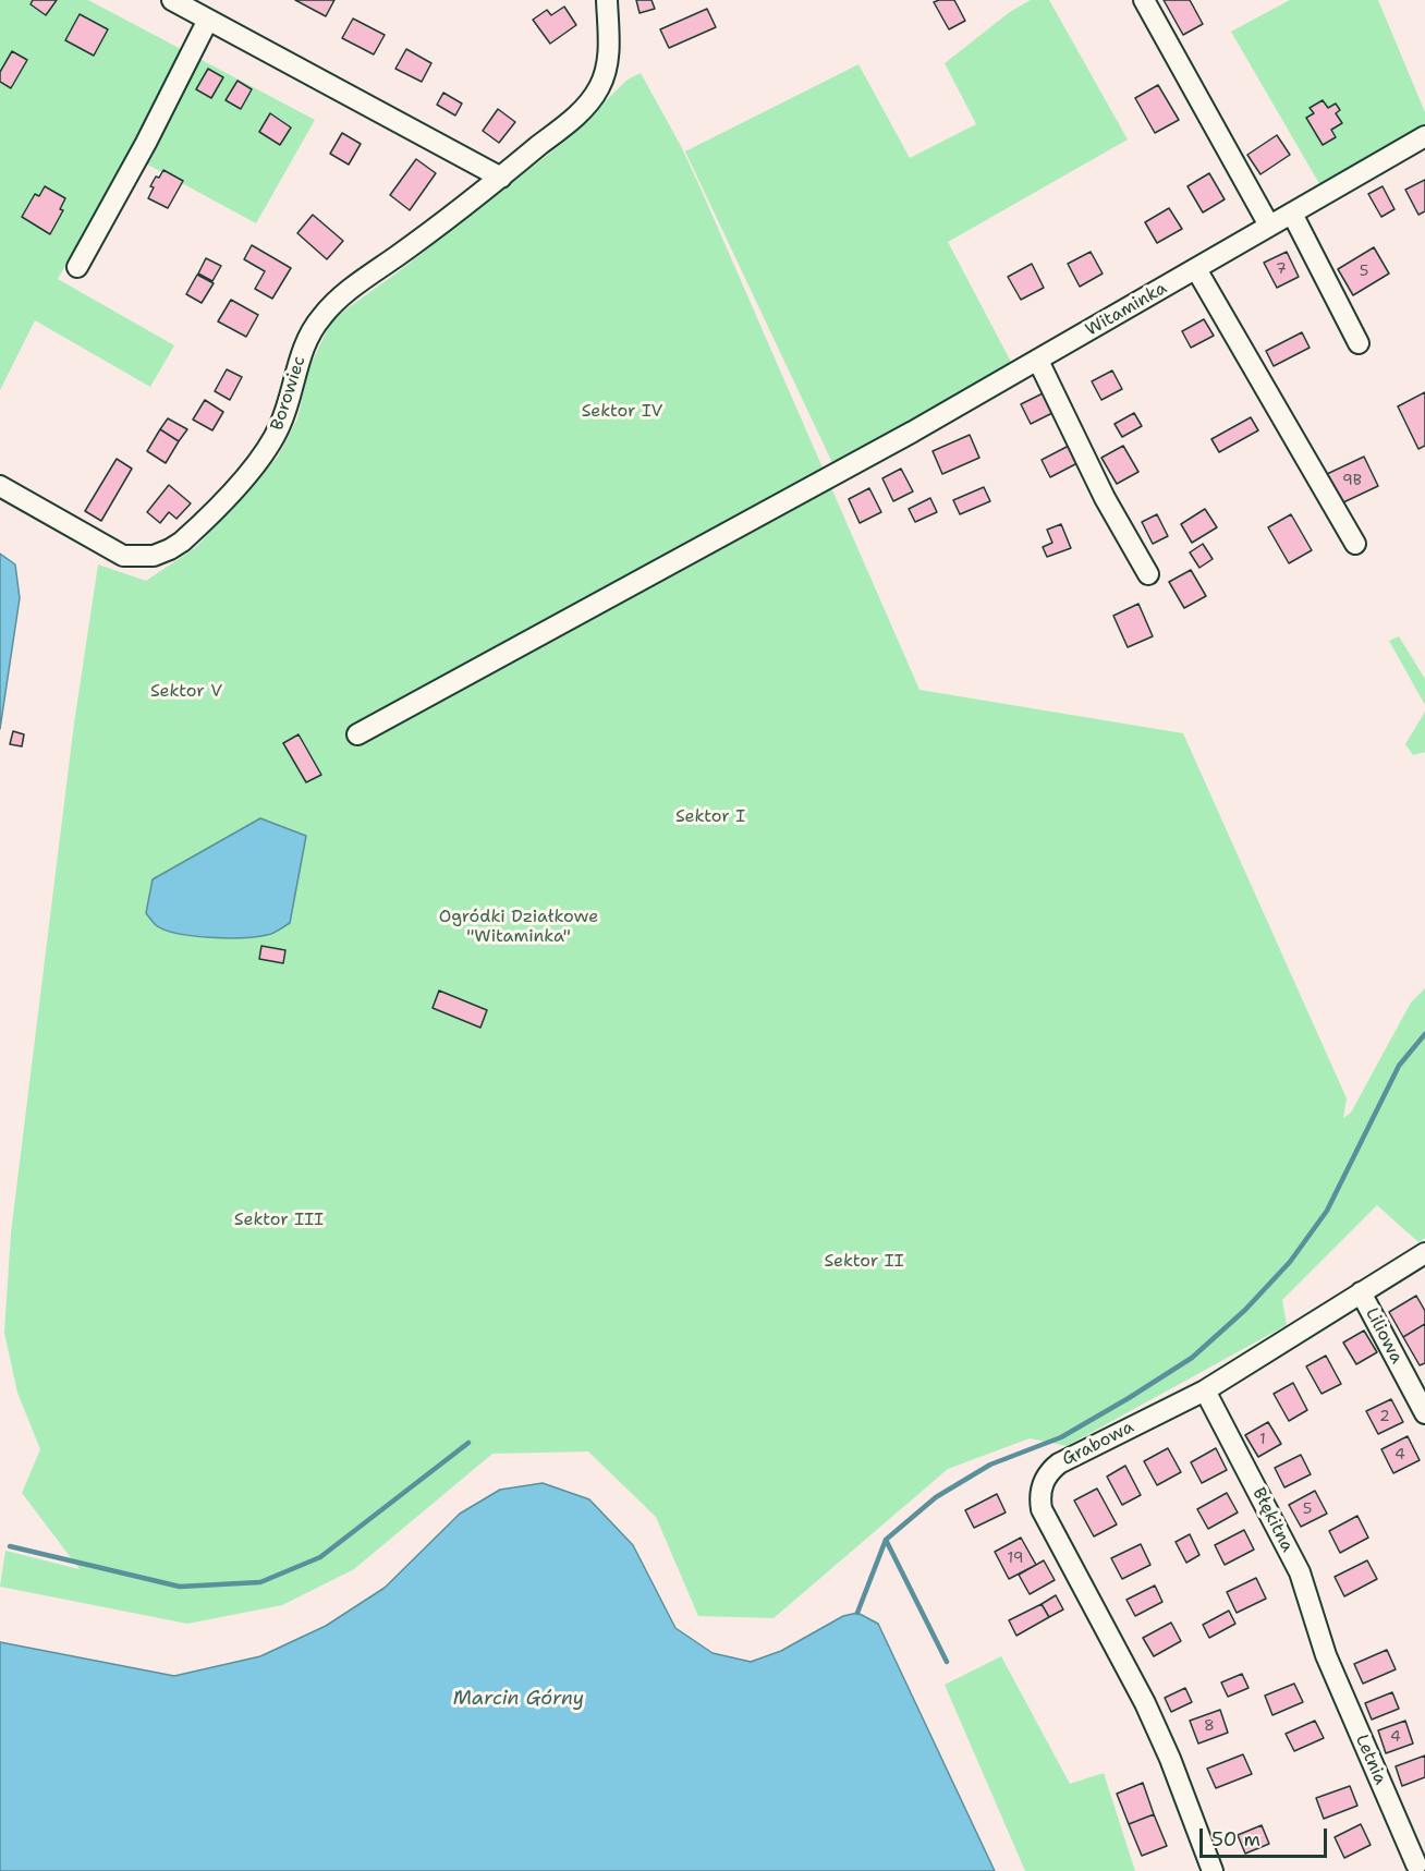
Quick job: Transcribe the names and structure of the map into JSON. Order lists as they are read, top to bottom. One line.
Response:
{"streets":{"street":["Witaminka","Borowiec","Liliowa","Grabowa","Błękitna","Letnia"]},"crossings":[["Liliowa","Grabowa"],["Grabowa","Błękitna"],["Błękitna","Letnia"]],"water":["Marcin Górny"],"parks":["Sektor IV","Sektor V","Sektor I","Ogródki Działkowe \"Witaminka\"","Sektor III","Sektor II"],"house_numbers":["7","5","9B","2","1","4","5","19","8","4"],"scale_bar":"50 m"}
